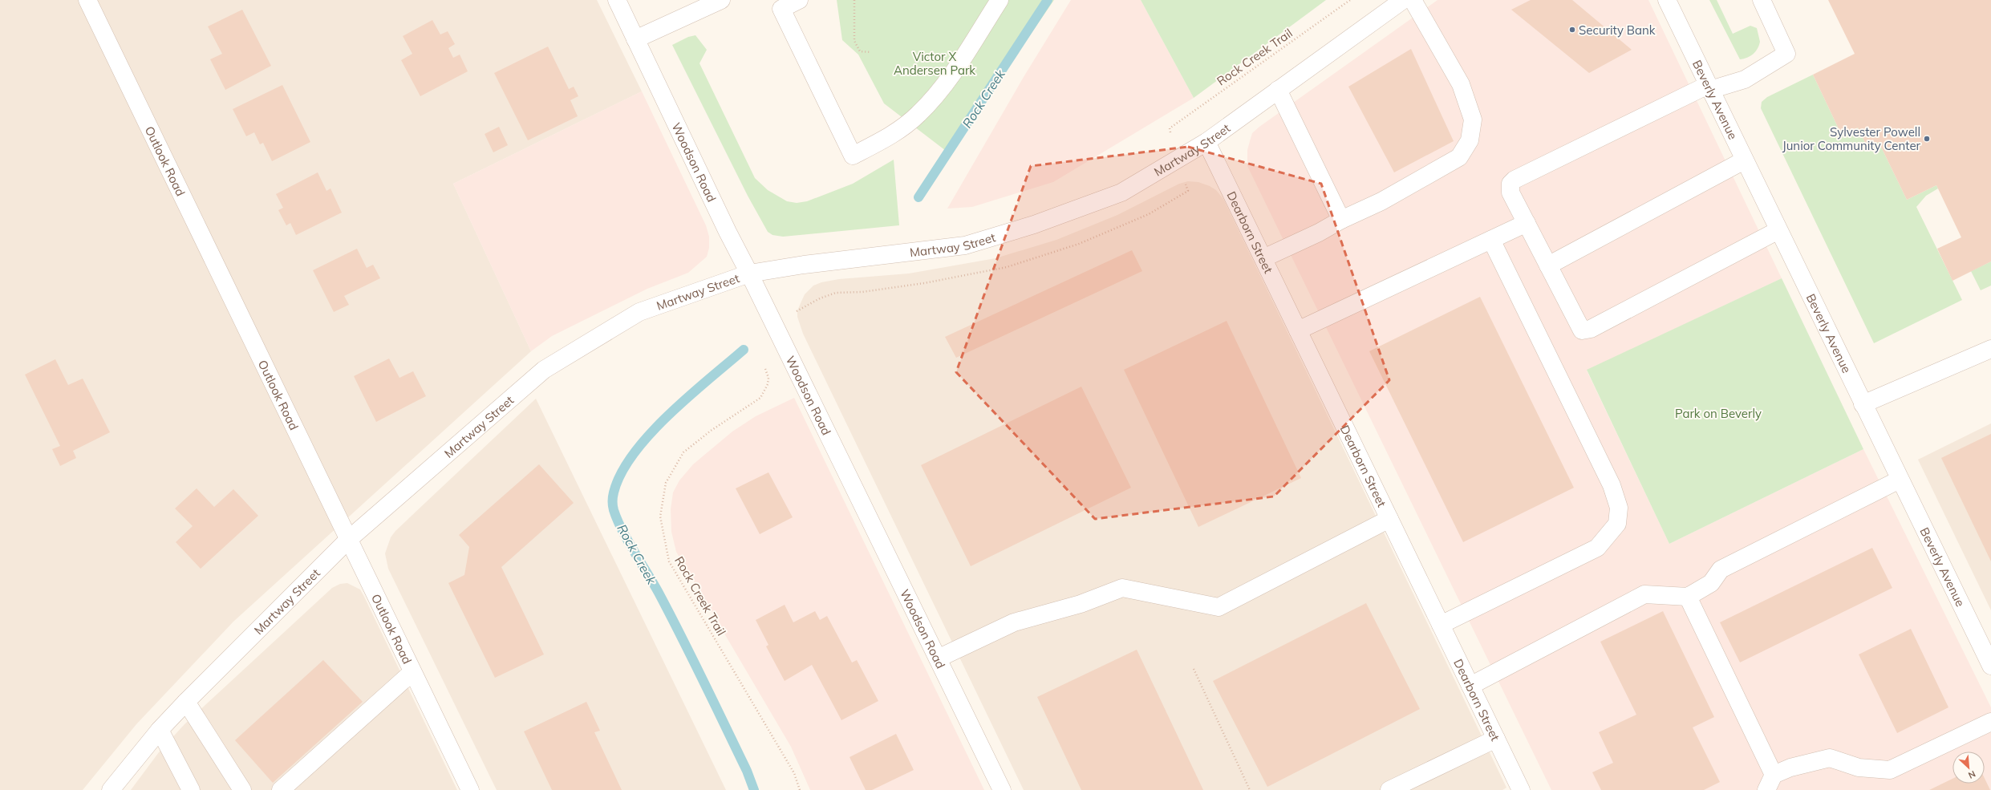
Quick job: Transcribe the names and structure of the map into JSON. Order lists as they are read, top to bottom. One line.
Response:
{"streets":{"street":["Beverly Avenue","Martway Street","Outlook Road","Woodson Road","Dearborn Street"],"path":["Rock Creek Trail"]},"crossings":[["Martway Street","Outlook Road"],["Martway Street","Woodson Road"],["Martway Street","Dearborn Street"]],"water":["Rock Creek"],"parks":["Victor X Andersen Park","Park on Beverly"],"places":["Security Bank","Sylvester Powell Junior Community Center"],"north":"bottom right"}
